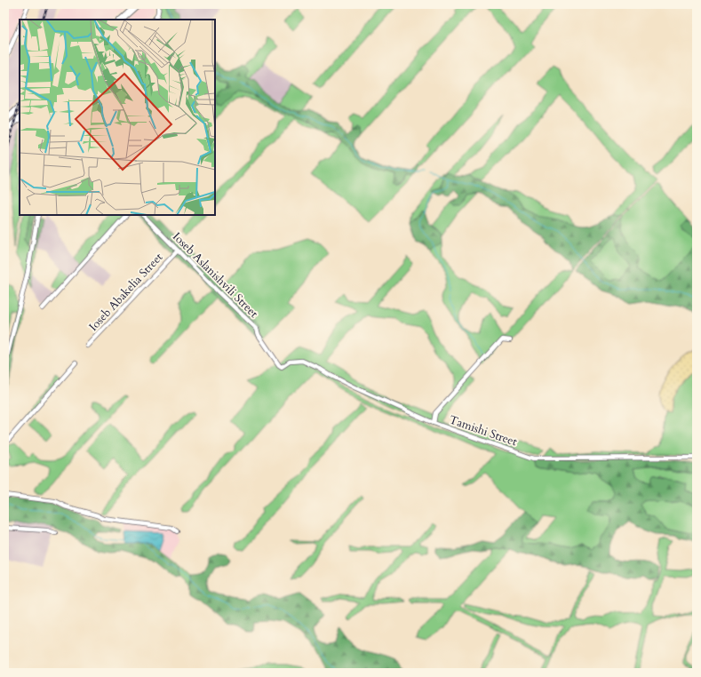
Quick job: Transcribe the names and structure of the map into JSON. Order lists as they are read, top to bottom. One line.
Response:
{"streets":{"street":["Ioseb Aslanishvili Street","Ioseb Abakelia Street","Tamishi Street"]},"crossings":[["Ioseb Aslanishvili Street","Ioseb Abakelia Street"],["Ioseb Aslanishvili Street","Tamishi Street"]]}
